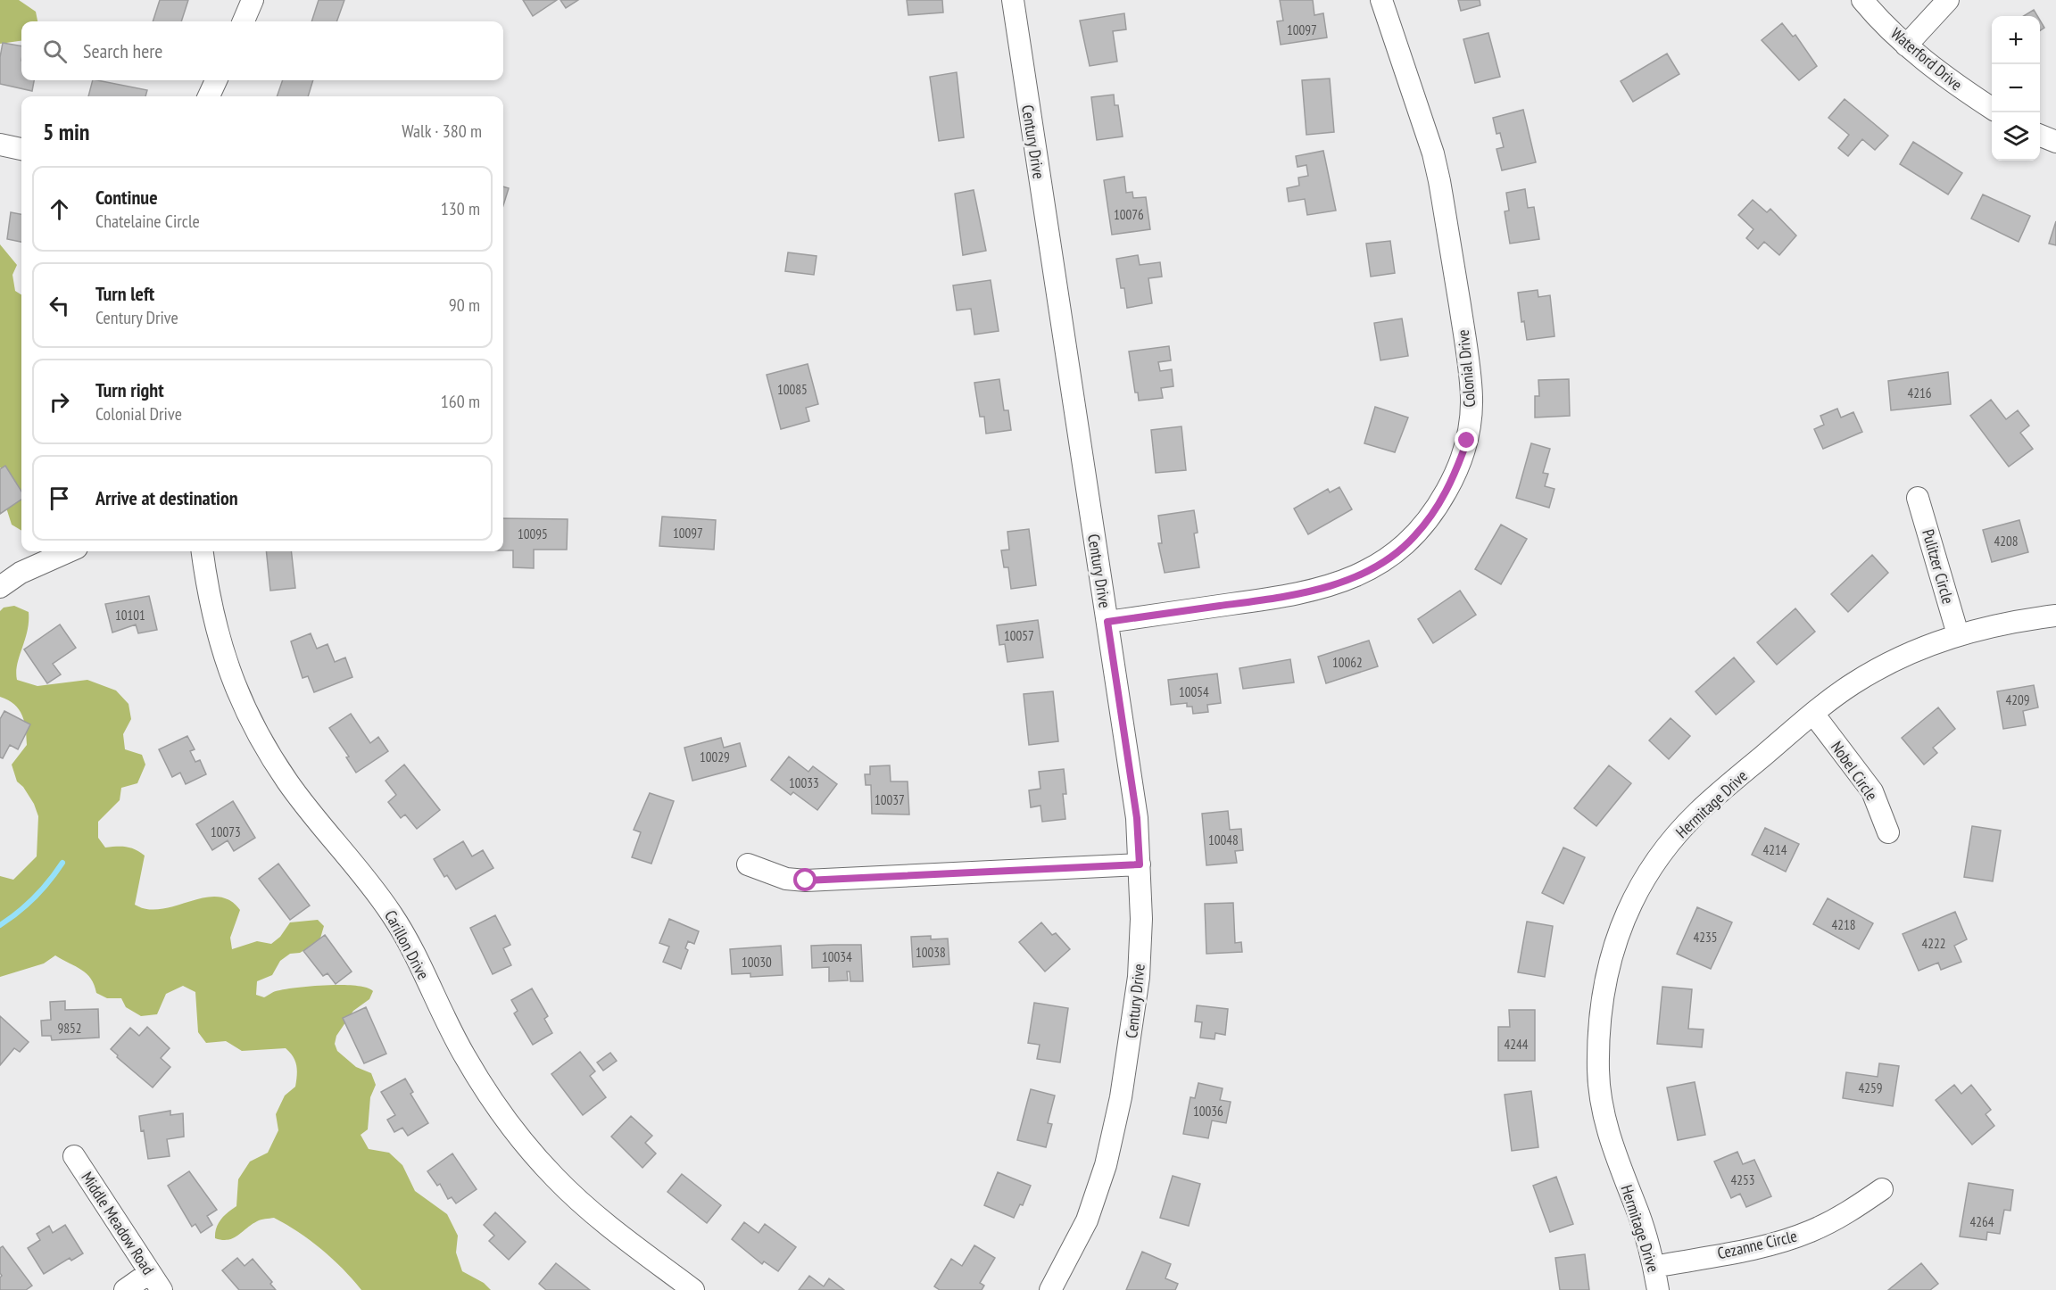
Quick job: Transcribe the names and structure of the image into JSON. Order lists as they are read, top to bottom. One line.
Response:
{"streets":{"street":["Waterford Drive","Century Drive","Colonial Drive","Pulitzer Circle","Nobel Circle","Hermitage Drive","Carillon Drive","Middle Meadow Road","Cezanne Circle"]},"crossings":[["Century Drive","Colonial Drive"],["Pulitzer Circle","Hermitage Drive"],["Nobel Circle","Hermitage Drive"],["Hermitage Drive","Cezanne Circle"]],"house_numbers":["10097","10076","10085","4216","10097","10095","4208","10101","10057","10062","10054","4209","10029","10033","10037","10073","10048","4214","4218","4235","4222","10038","10034","10030","9852","4244","4259","10036","4253","4264"],"page":{"map_buttons":["+","−"],"search":"Search here","heading":["5 min","Walk · 380 m"],"list":[["Continue","Chatelaine Circle","130 m"],["Turn left","Century Drive","90 m"],["Turn right","Colonial Drive","160 m"],"Arrive at destination"]}}
